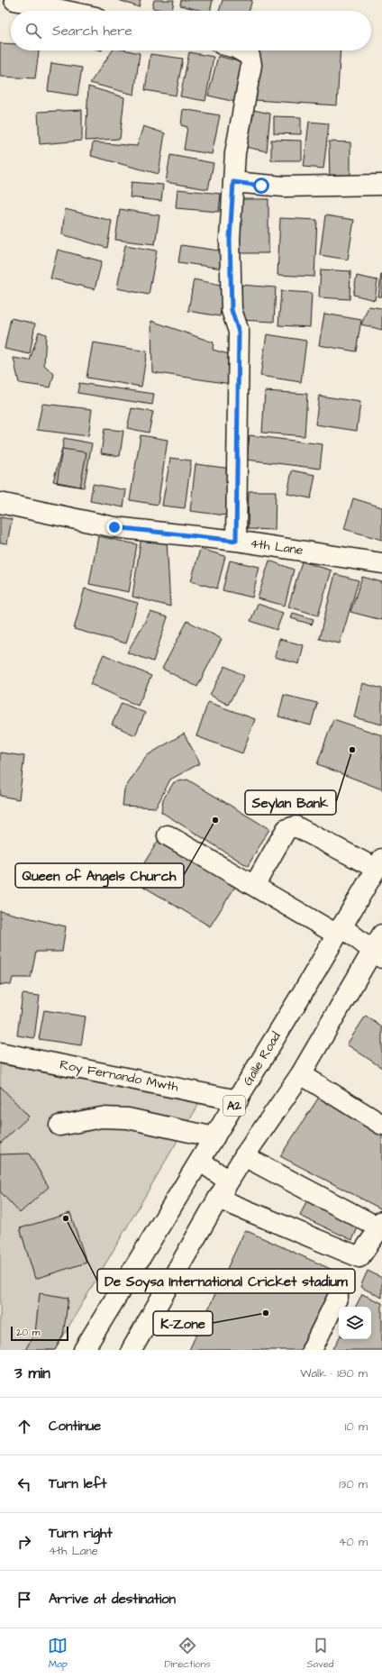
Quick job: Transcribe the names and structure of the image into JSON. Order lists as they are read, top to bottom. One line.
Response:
{"streets":{"main road":["4th Lane","Galle Road","Roy Fernando Mwth","A2"]},"crossings":[["Galle Road","Roy Fernando Mwth"]],"places":["Seylan Bank","Queen of Angels Church","De Soysa International Cricket stadium","K-Zone"],"scale_bar":"20 m","page":{"search":"Search here","scale":"20 m","heading":["3 min","Walk · 180 m"],"list":[["Continue","10 m"],["Turn left","130 m"],["Turn right","4th Lane","40 m"],"Arrive at destination"],"nav":["Map","Directions","Saved"]}}
